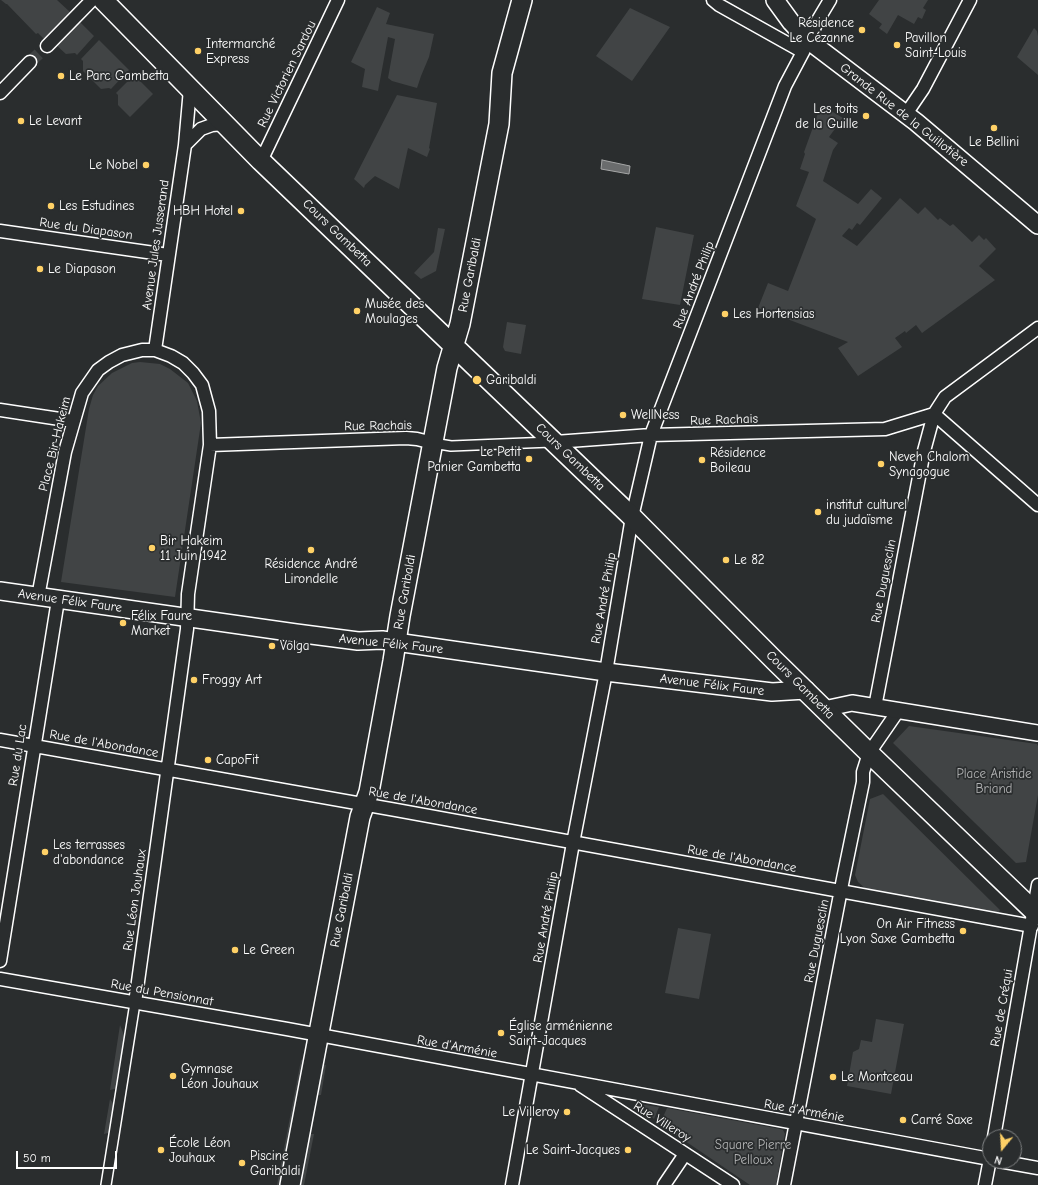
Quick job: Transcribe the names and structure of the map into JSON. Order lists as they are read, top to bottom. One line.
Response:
{"streets":{"main road":["Grande Rue de la Guillotière","Cours Gambetta","Rue Garibaldi","Avenue Félix Faure"],"street":["Rue Victorien Sardou","Rue du Diapason","Avenue Jules Jusserand","Rue André Philip","Rue Rachais","Place Bir-Hakeim","Rue Duguesclin","Rue de l'Abondance","Rue du Lac","Rue Léon Jouhaux","Rue du Pensionnat","Rue de Créqui","Rue d’Arménie","Rue Villeroy"]},"crossings":[["Rue Victorien Sardou","Cours Gambetta"],["Grande Rue de la Guillotière","Rue André Philip"],["Rue du Diapason","Avenue Jules Jusserand"],["Cours Gambetta","Avenue Jules Jusserand"],["Cours Gambetta","Rue Garibaldi"],["Cours Gambetta","Rue André Philip"],["Cours Gambetta","Rue Rachais"],["Cours Gambetta","Rue Duguesclin"],["Cours Gambetta","Avenue Félix Faure"],["Cours Gambetta","Rue de Créqui"],["Avenue Jules Jusserand","Place Bir-Hakeim"],["Rue Garibaldi","Rue Rachais"],["Rue Garibaldi","Avenue Félix Faure"],["Rue Garibaldi","Rue de l'Abondance"],["Rue Garibaldi","Rue du Pensionnat"],["Rue Garibaldi","Rue d’Arménie"],["Rue André Philip","Rue Rachais"],["Rue André Philip","Avenue Félix Faure"],["Rue André Philip","Rue de l'Abondance"],["Rue André Philip","Rue d’Arménie"],["Rue Rachais","Place Bir-Hakeim"],["Rue Rachais","Rue Duguesclin"],["Place Bir-Hakeim","Avenue Félix Faure"],["Place Bir-Hakeim","Rue Léon Jouhaux"],["Rue Duguesclin","Rue de l'Abondance"],["Rue Duguesclin","Rue d’Arménie"],["Avenue Félix Faure","Rue du Lac"],["Avenue Félix Faure","Rue Léon Jouhaux"],["Rue de l'Abondance","Rue du Lac"],["Rue de l'Abondance","Rue Léon Jouhaux"],["Rue Léon Jouhaux","Rue du Pensionnat"],["Rue du Pensionnat","Rue d’Arménie"],["Rue d’Arménie","Rue Villeroy"]],"parks":["Place Aristide Briand","Square Pierre Pelloux"],"places":["Résidence Le Cézanne","Pavillon Saint-Louis","Intermarché Express","Le Parc Gambetta","Les toits de la Guille","Le Levant","Le Bellini","Le Nobel","Les Estudines","HBH Hotel","Le Diapason","Musée des Moulages","Les Hortensias","Garibaldi","WellNess","Le Petit Panier Gambetta","Résidence Boileau","Neveh Chalom Synagogue","institut culturel du judaïsme","Bir Hakeim 11 Juin 1942","Résidence André Lirondelle","Le 82","Félix Faure Market","Volga","Froggy Art","CapoFit","Les terrasses d'abondance","On Air Fitness Lyon Saxe Gambetta","Le Green","Église arménienne Saint-Jacques","Gymnase Léon Jouhaux","Le Montceau","Le Villeroy","Carré Saxe","École Léon Jouhaux","Le Saint-Jacques","Piscine Garibaldi"],"scale_bar":"50 m","north":"bottom"}
